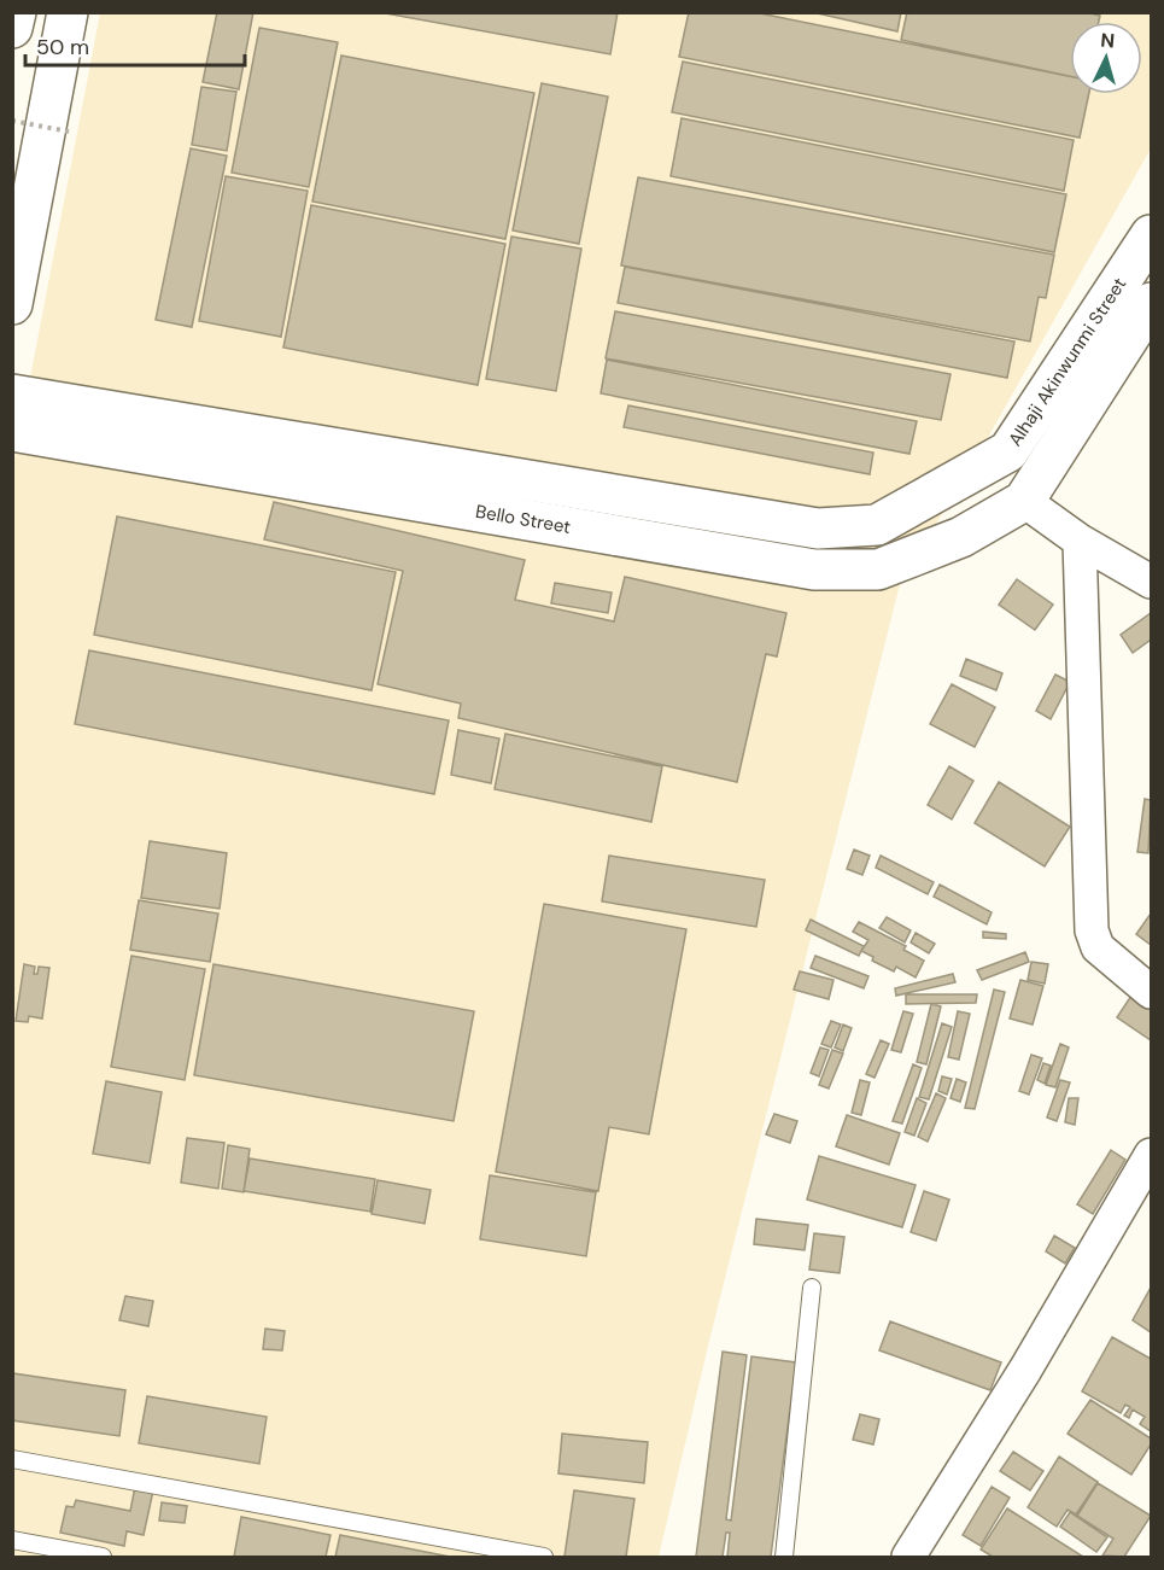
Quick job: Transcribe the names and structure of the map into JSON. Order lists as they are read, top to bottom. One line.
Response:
{"streets":{"main road":["Alhaji Akinwunmi Street","Bello Street"]},"crossings":[["Alhaji Akinwunmi Street","Bello Street"]],"scale_bar":"50 m","north":"top"}
